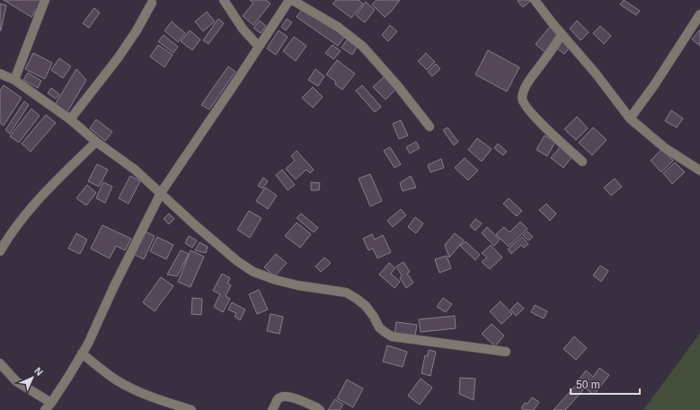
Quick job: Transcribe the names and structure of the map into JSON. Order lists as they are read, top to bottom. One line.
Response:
{"scale_bar":"50 m","north":"top right"}
